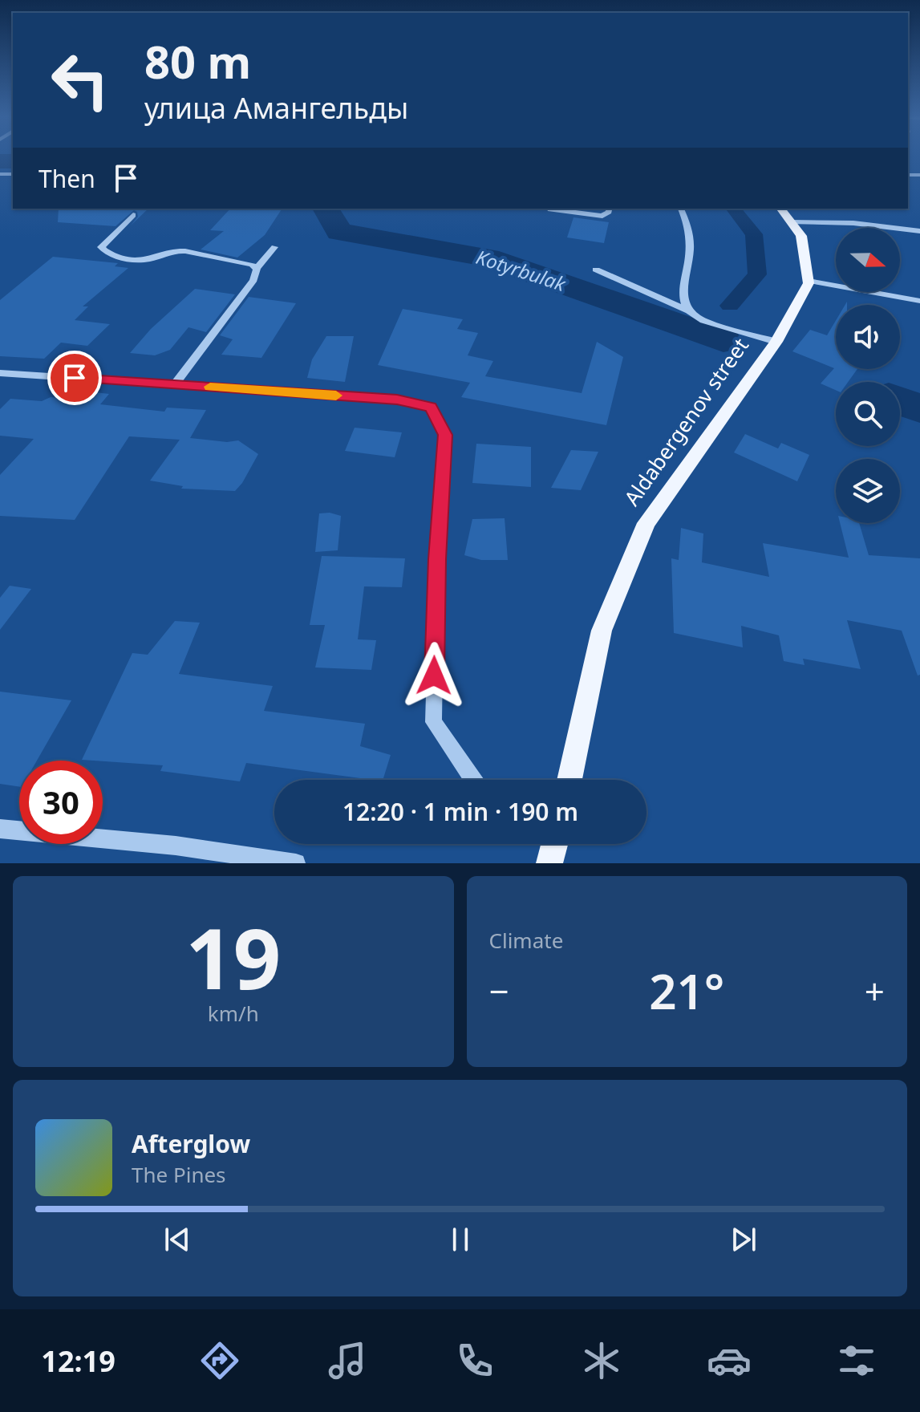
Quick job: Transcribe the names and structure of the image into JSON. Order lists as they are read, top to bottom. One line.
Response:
{"streets":{"main road":["Aldabergenov street"]},"water":["Kotyrbulak"],"north":"right","page":{"turn":["80 m","улица Амангельды"],"then":"Then","limit":"30","trip":"12:20 · 1 min · 190 m","tile":[["19","km/h"],"Climate"],"heat":["−","21°","+"],"song":["Afterglow","The Pines"],"tabs":"12:19"}}
